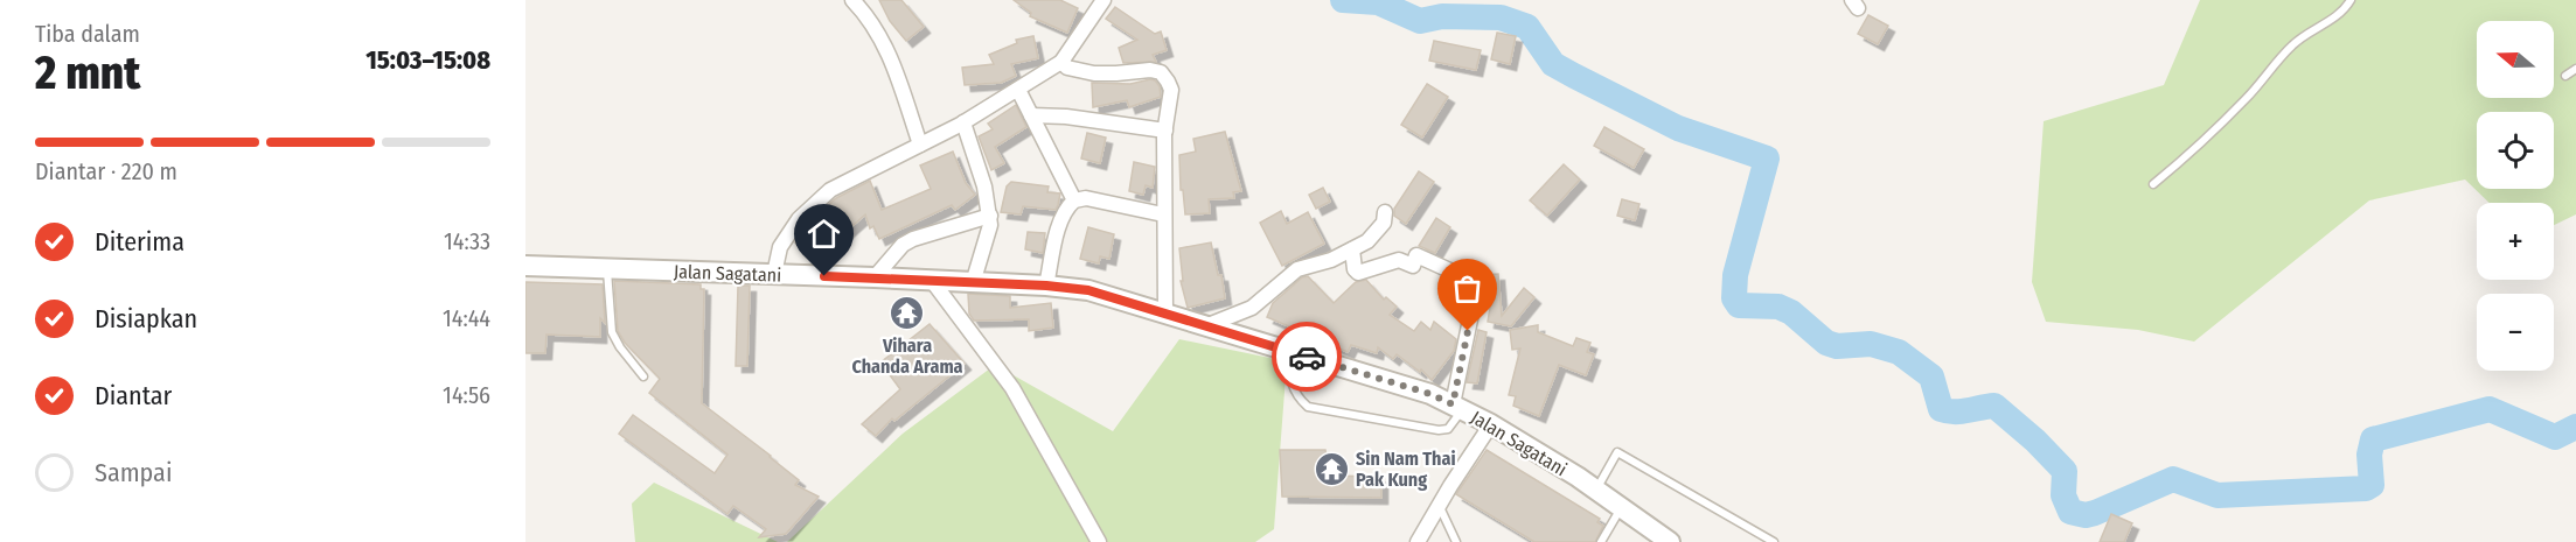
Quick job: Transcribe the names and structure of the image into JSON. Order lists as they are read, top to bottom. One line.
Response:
{"streets":{"street":["Jalan Sagatani"]},"places":{"temple":["Vihara Chanda Arama","Sin Nam Thai Pak Kung"]},"north":"left","page":{"heading":["2 mnt","Tiba dalam","15:03–15:08"],"map_buttons":["+","−"],"bar":"Diantar · 220 m","list":[["Diterima","14:33"],["Disiapkan","14:44"],["Diantar","14:56"],"Sampai"]}}
